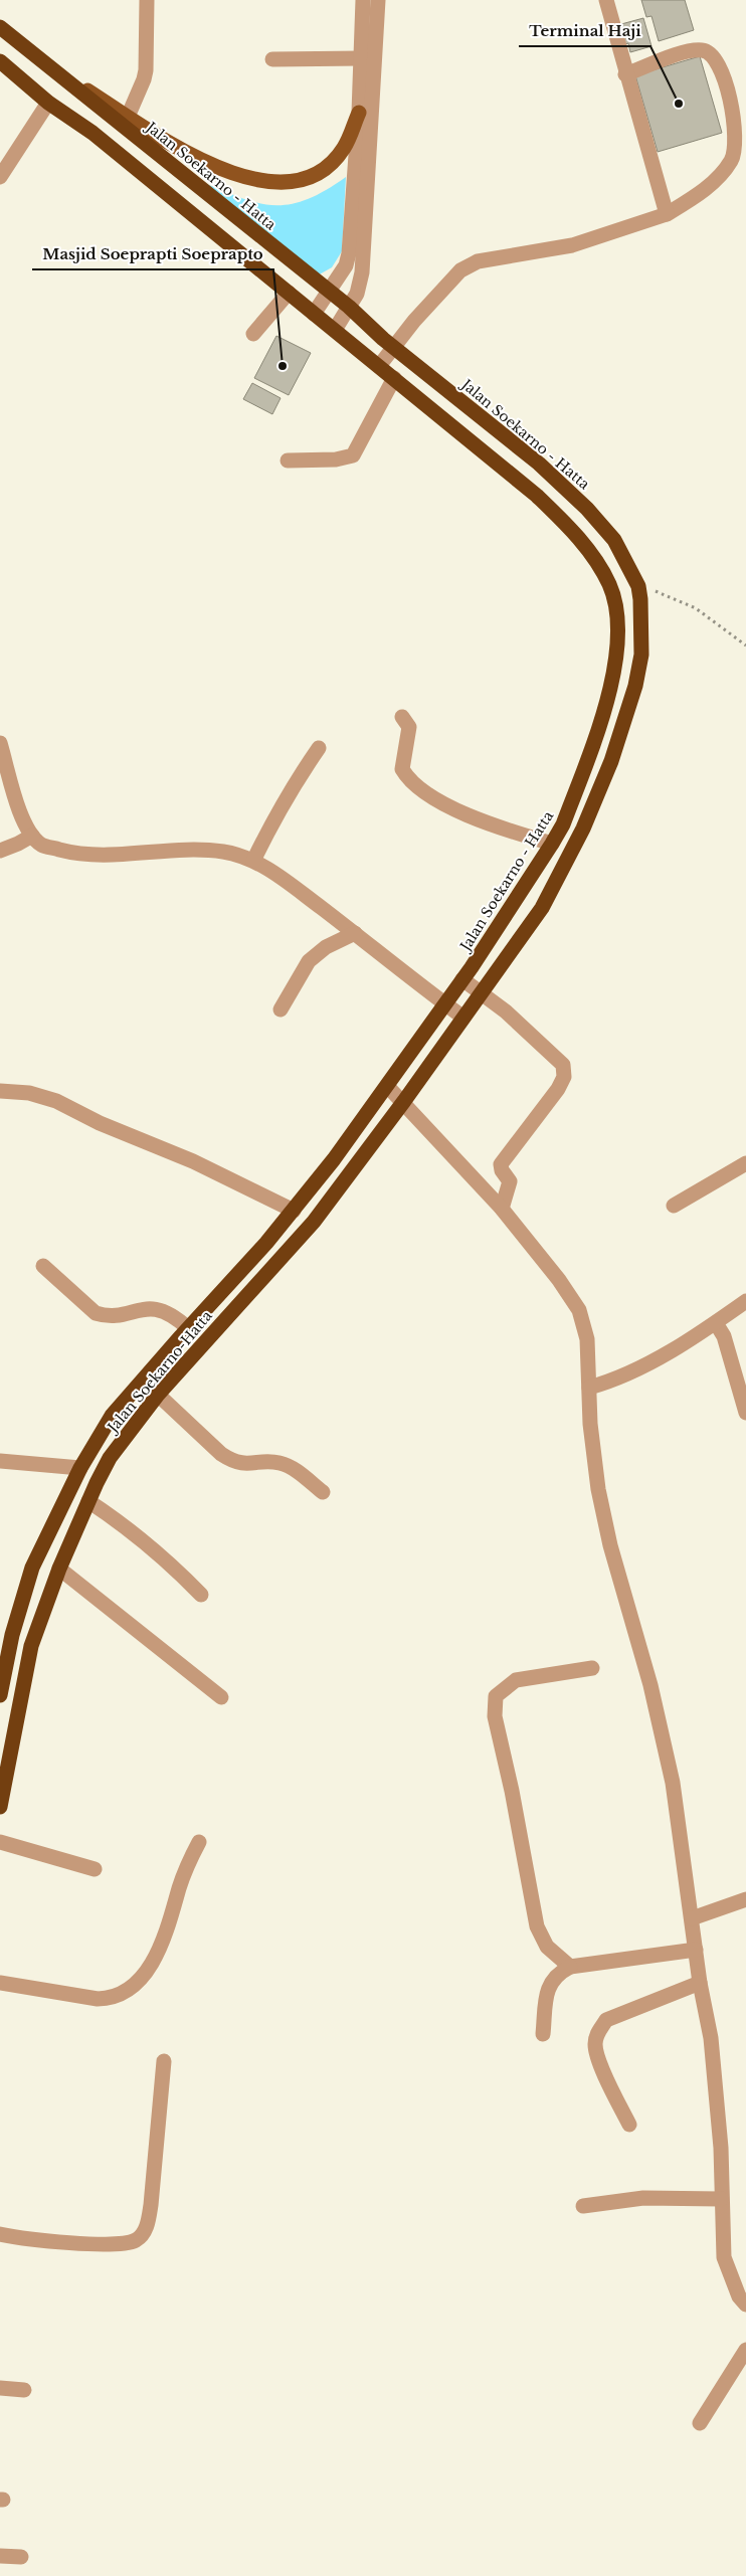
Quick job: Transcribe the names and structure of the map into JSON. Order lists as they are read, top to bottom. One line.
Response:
{"streets":{"highway":["Jalan Soekarno - Hatta","Jalan Soekarno-Hatta"]},"crossings":[["Jalan Soekarno - Hatta","Jalan Soekarno-Hatta"]],"places":["Terminal Haji","Masjid Soeprapti Soeprapto"]}
